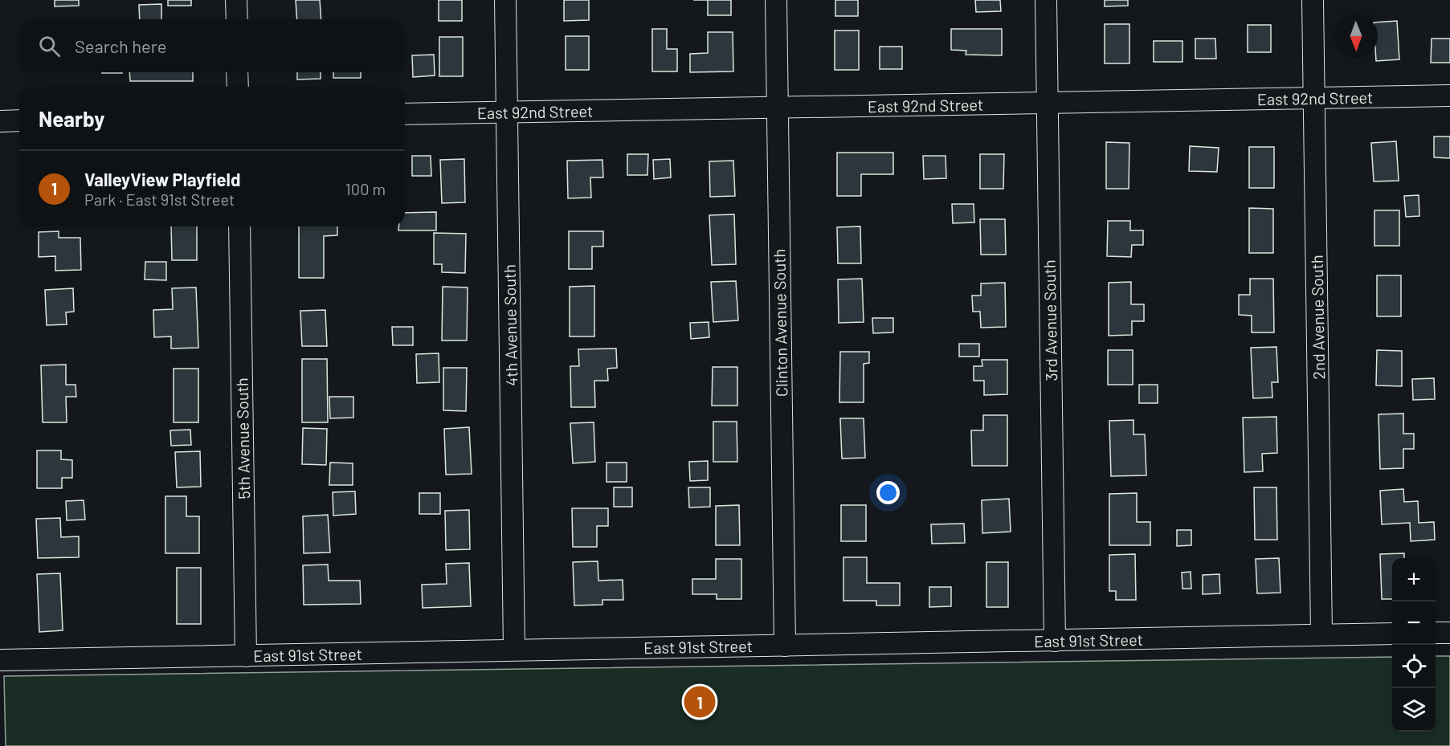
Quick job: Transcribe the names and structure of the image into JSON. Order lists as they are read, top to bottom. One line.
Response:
{"streets":{"street":["East 92nd Street","2nd Avenue South","3rd Avenue South","Clinton Avenue South","4th Avenue South","5th Avenue South","East 91st Street"]},"crossings":[["East 92nd Street","2nd Avenue South"],["East 92nd Street","3rd Avenue South"],["East 92nd Street","Clinton Avenue South"],["East 92nd Street","4th Avenue South"],["2nd Avenue South","East 91st Street"],["3rd Avenue South","East 91st Street"],["Clinton Avenue South","East 91st Street"],["4th Avenue South","East 91st Street"],["5th Avenue South","East 91st Street"]],"north":"bottom","page":{"search":"Search here","heading":"Nearby","list":[{"mark":"1","name":"ValleyView Playfield","note":"Park · East 91st Street","value":"100 m"}],"map_buttons":["+","−"],"pins":"1"}}
